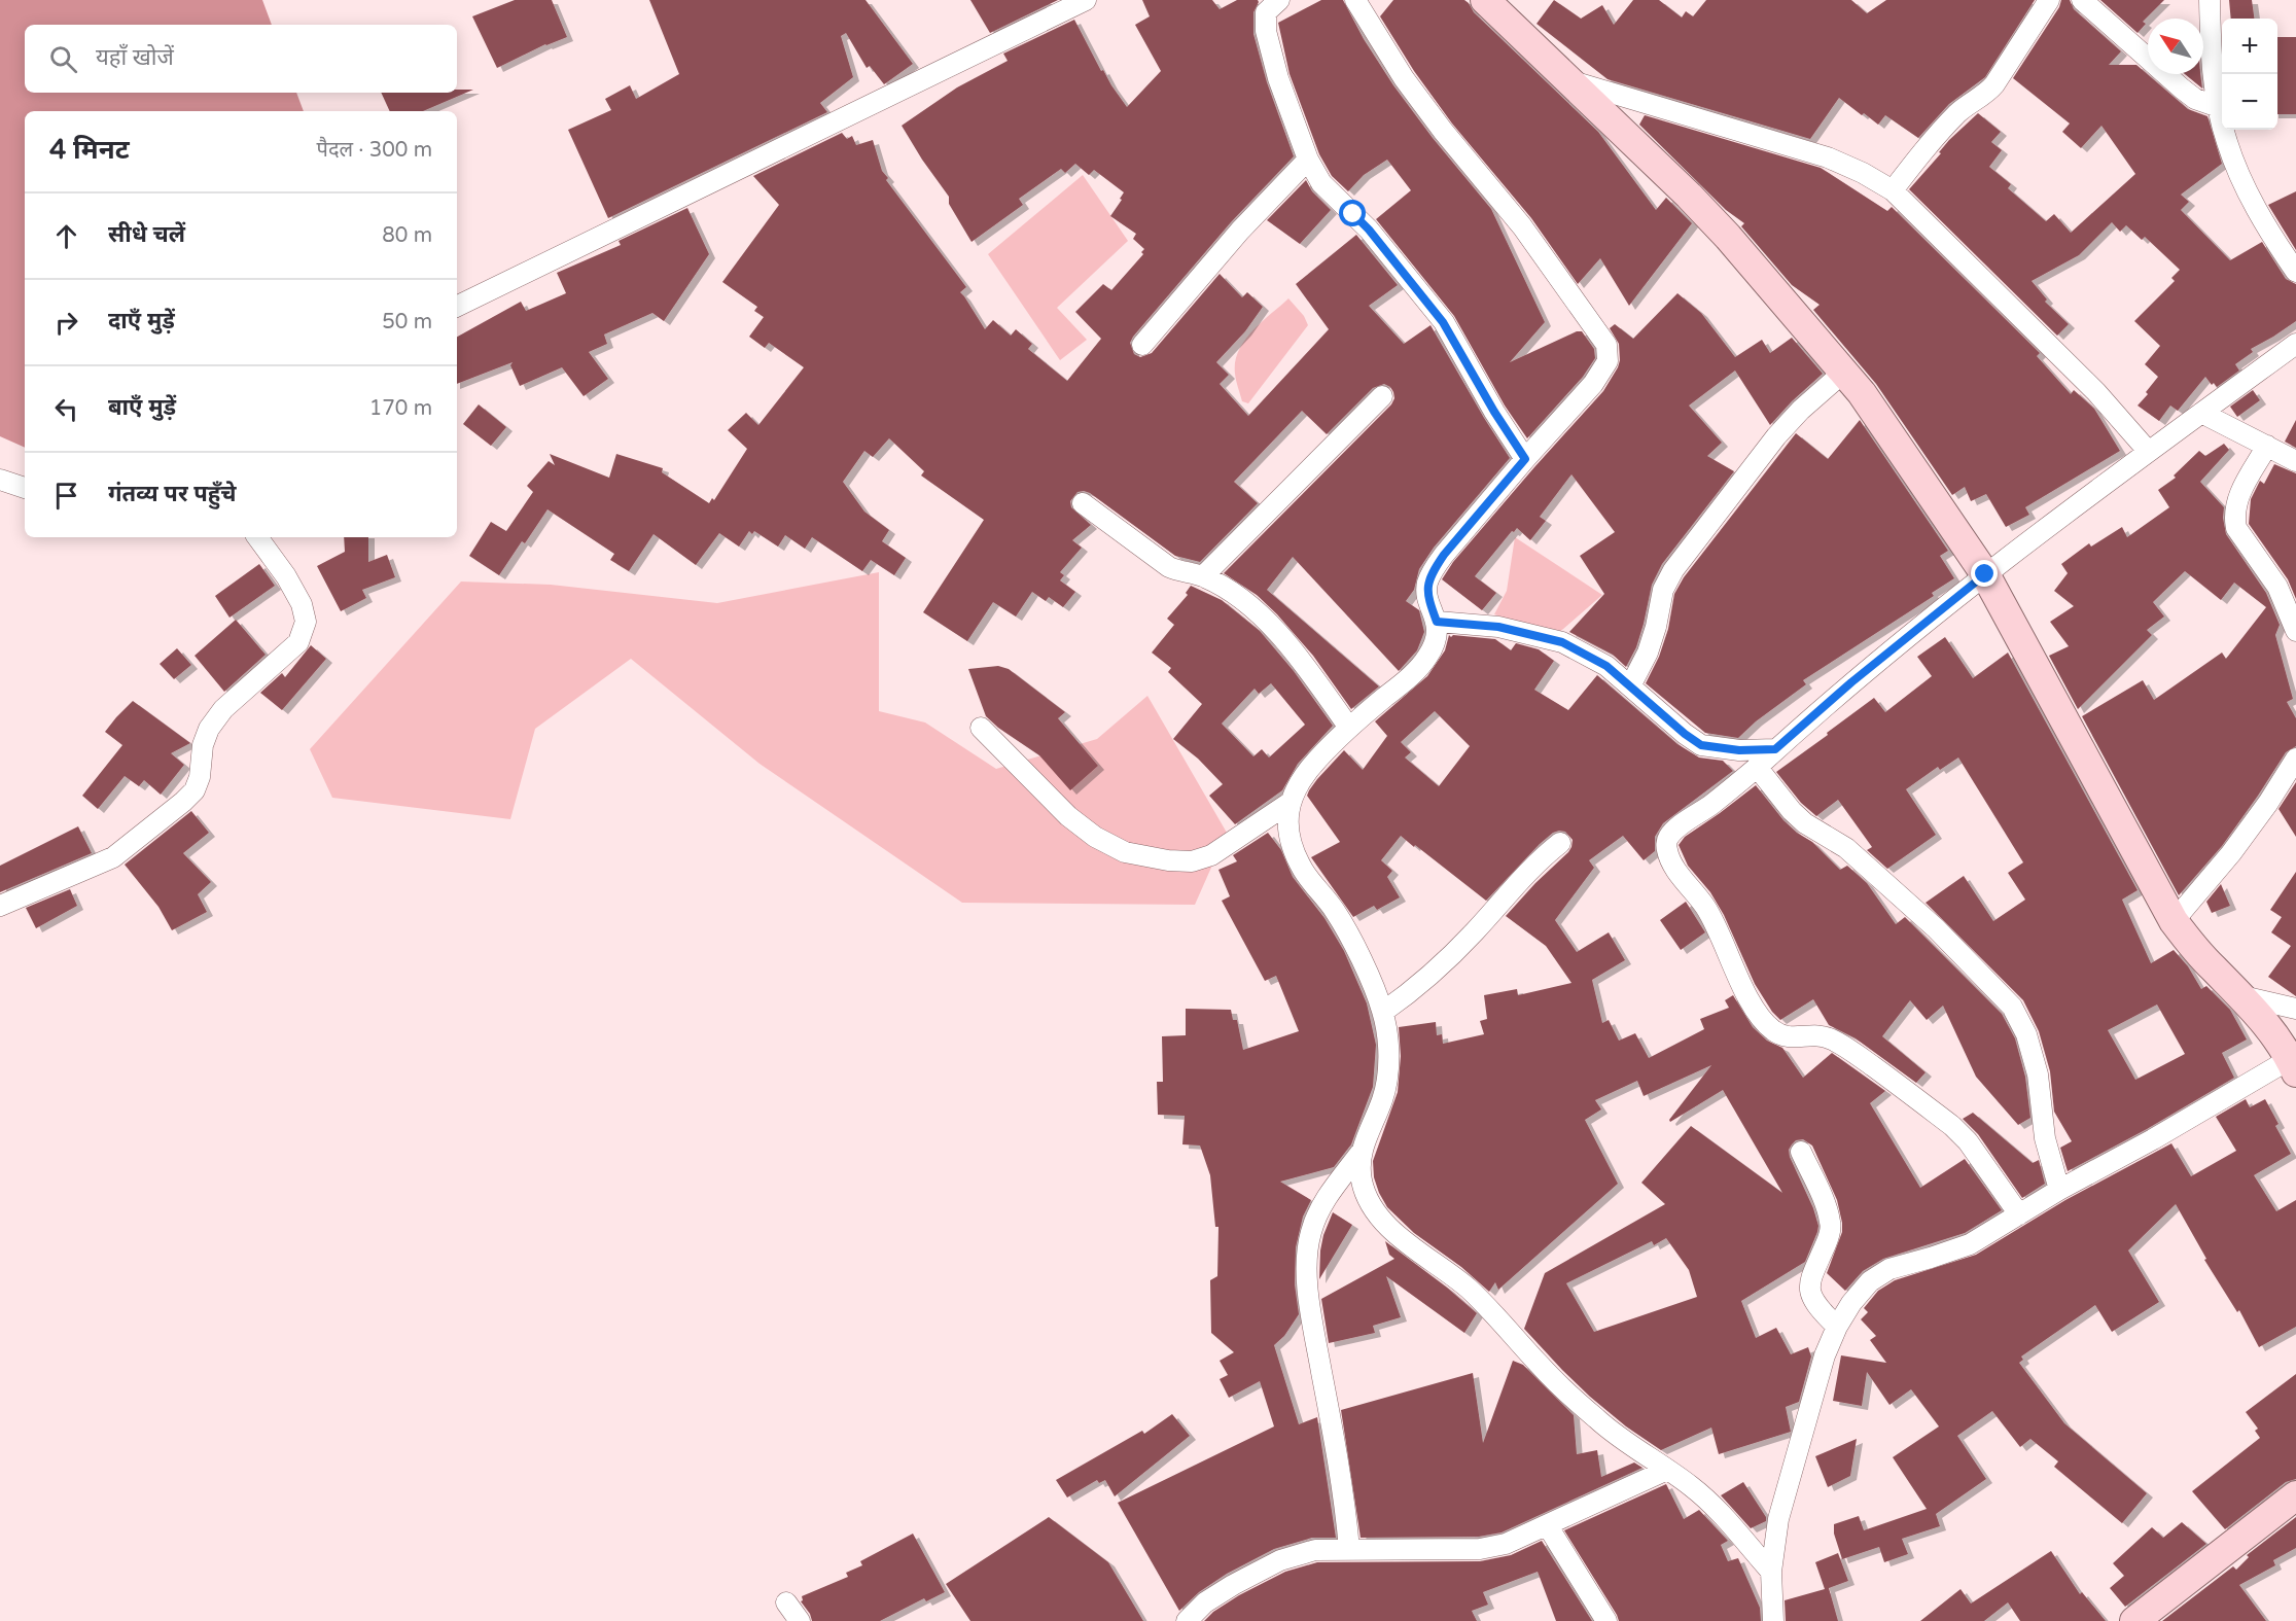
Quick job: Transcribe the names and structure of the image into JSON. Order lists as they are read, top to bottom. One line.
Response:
{"north":"top left","page":{"map_buttons":["+","−"],"search":"यहाँ खोजें","heading":["4 मिनट","पैदल · 300 m"],"list":[["सीधे चलें","80 m"],["दाएँ मुड़ें","50 m"],["बाएँ मुड़ें","170 m"],"गंतव्य पर पहुँचे"]}}
